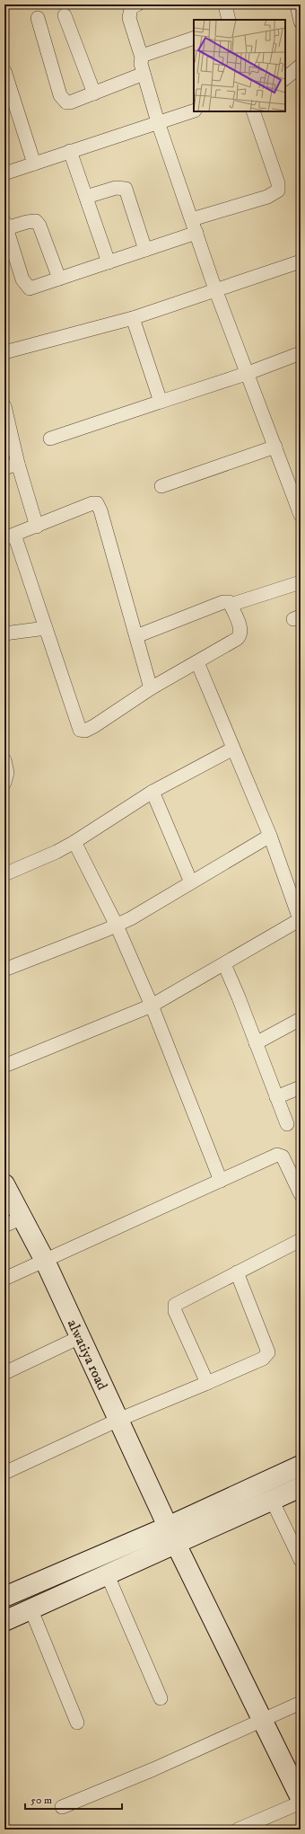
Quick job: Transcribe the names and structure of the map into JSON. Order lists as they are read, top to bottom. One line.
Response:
{"streets":{"street":["alwatiya road"]},"scale_bar":"50 m"}
